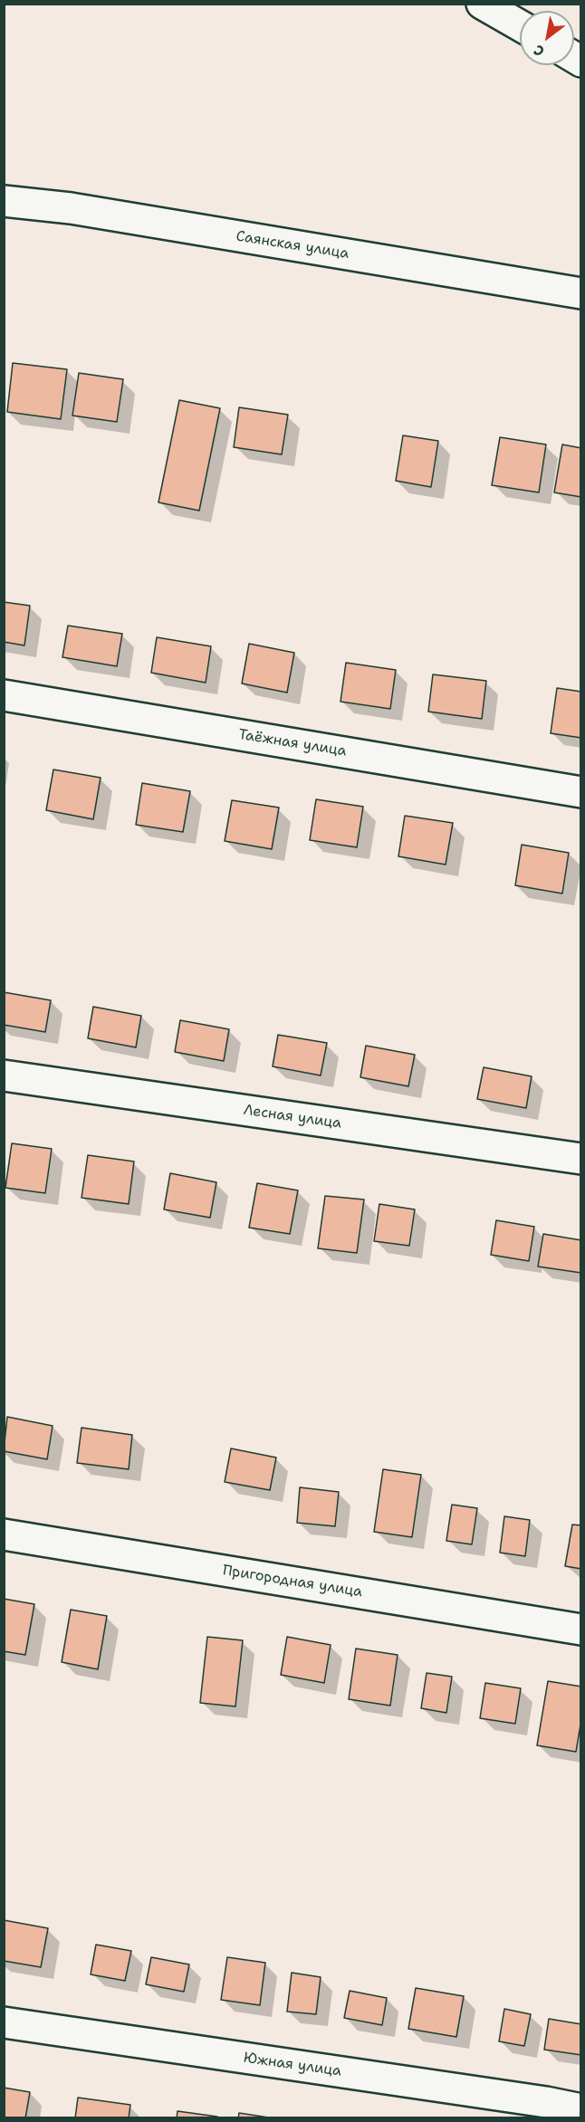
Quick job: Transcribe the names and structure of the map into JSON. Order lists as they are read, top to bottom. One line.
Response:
{"streets":{"street":["Саянская улица","Таёжная улица","Лесная улица","Пригородная улица","Южная улица"]},"north":"bottom left"}
